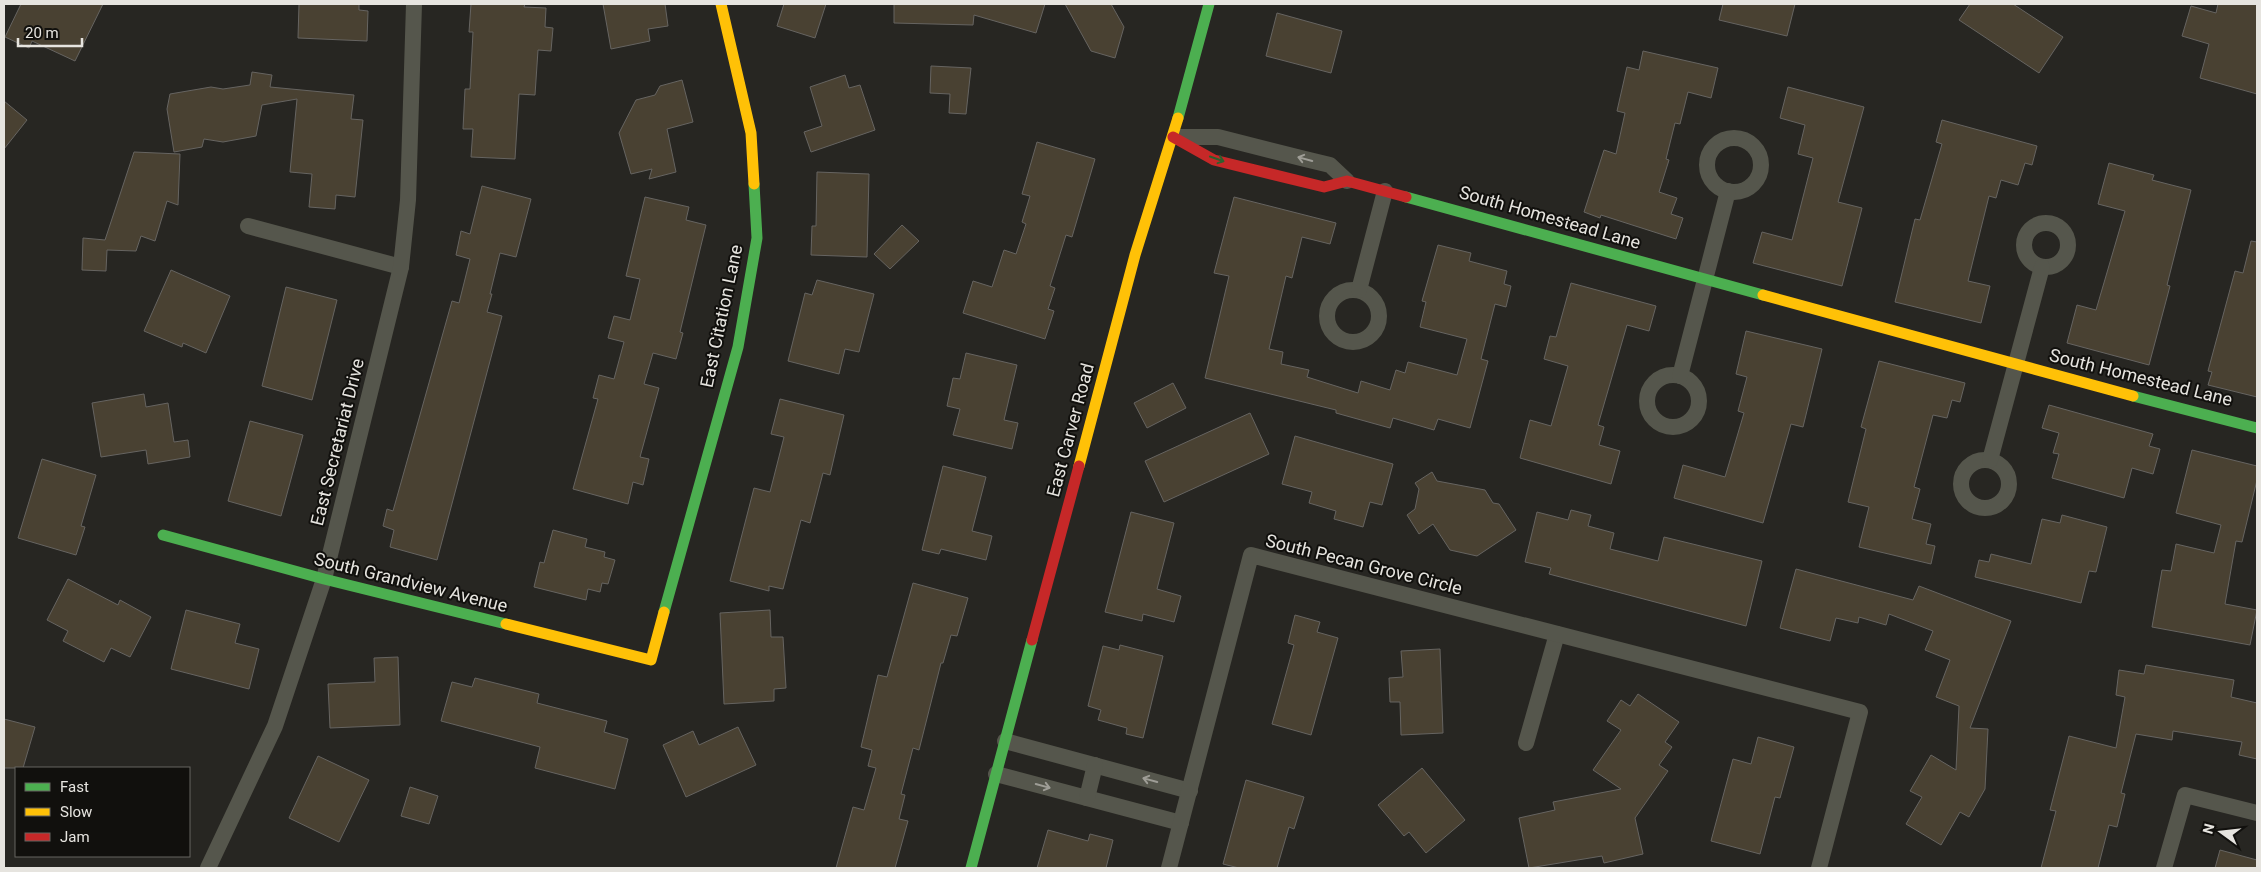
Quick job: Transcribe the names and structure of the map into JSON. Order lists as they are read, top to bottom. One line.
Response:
{"streets":{"street":["South Homestead Lane","East Citation Lane","East Carver Road","East Secretariat Drive","South Pecan Grove Circle","South Grandview Avenue"]},"crossings":[["South Homestead Lane","East Carver Road"],["East Citation Lane","South Grandview Avenue"],["East Secretariat Drive","South Grandview Avenue"]],"legend":["Fast","Slow","Jam"],"scale_bar":"20 m","north":"left"}
